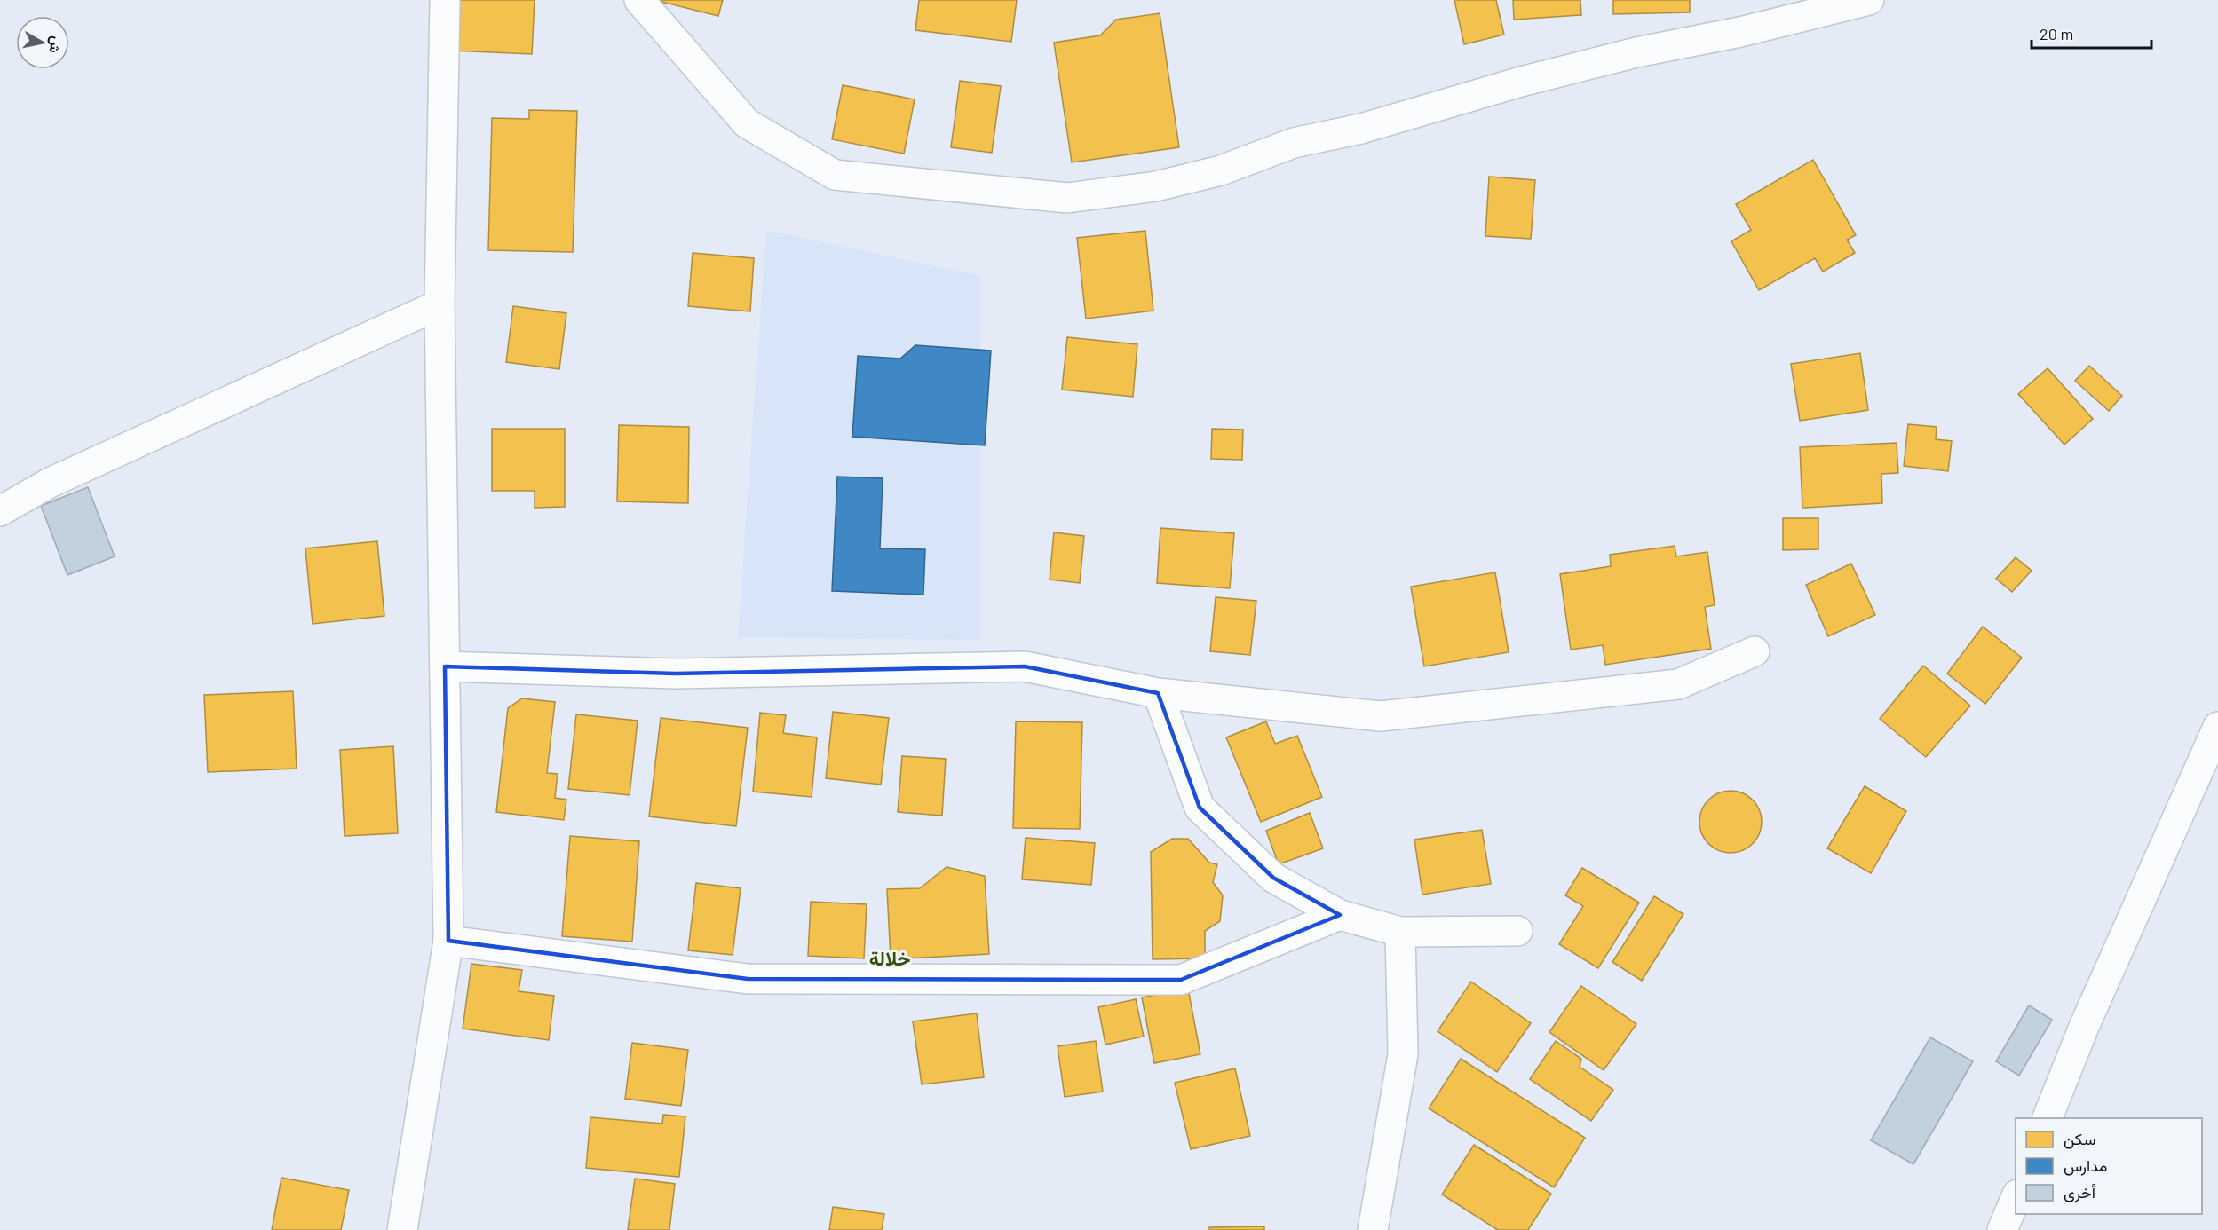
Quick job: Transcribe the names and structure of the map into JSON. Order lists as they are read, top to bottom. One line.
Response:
{"districts":["خلالة"],"legend":["سكن","مدارس","أخرى"],"scale_bar":"20 m","north":"right"}
